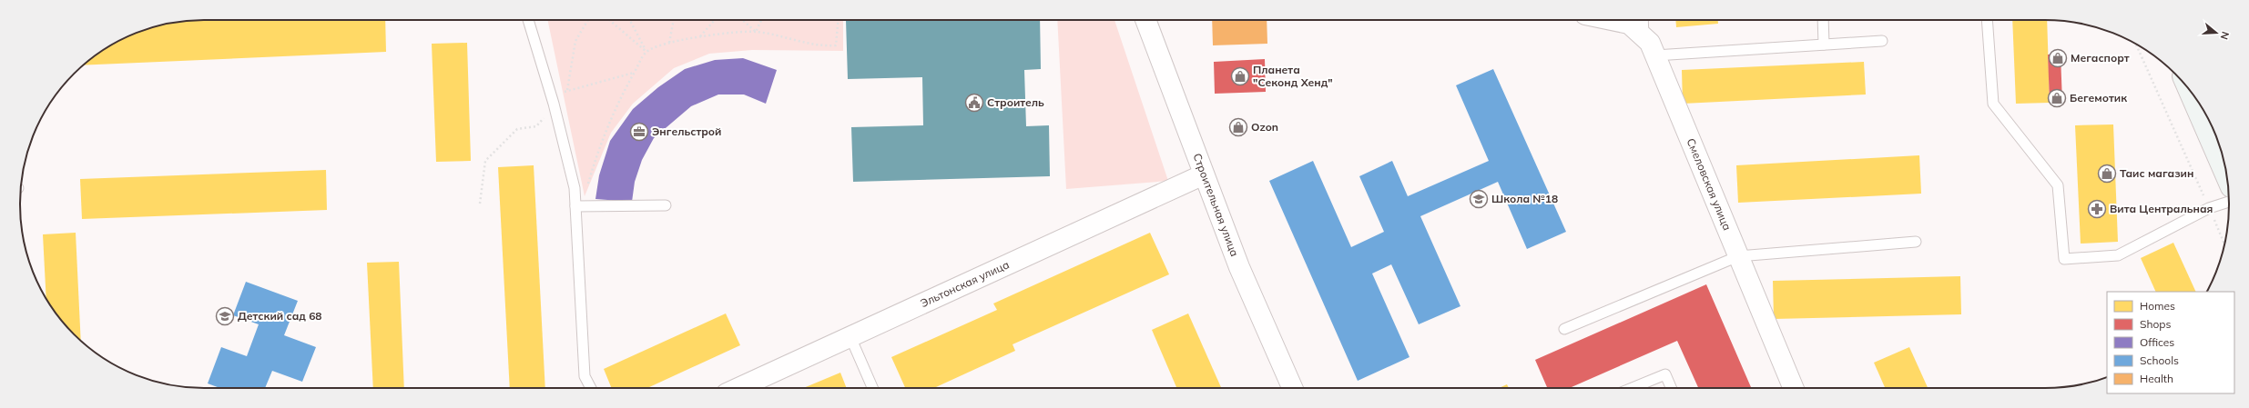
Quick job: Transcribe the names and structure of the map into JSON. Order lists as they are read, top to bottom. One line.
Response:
{"streets":{"street":["Смеловская улица","Строительная улица","Эльтонская улица"]},"crossings":[["Строительная улица","Эльтонская улица"]],"places":{"shop":["Мегаспорт","Планета \"Секонд Хенд\"","Бегемотик","Ozon","Таис магазин"],"public building":["Строитель"],"office":["Энгельстрой"],"school or university":["Школа №18","Детский сад 68"],"pharmacy":["Вита Центральная"]},"legend":["Homes","Shops","Offices","Schools","Health"],"north":"right"}
